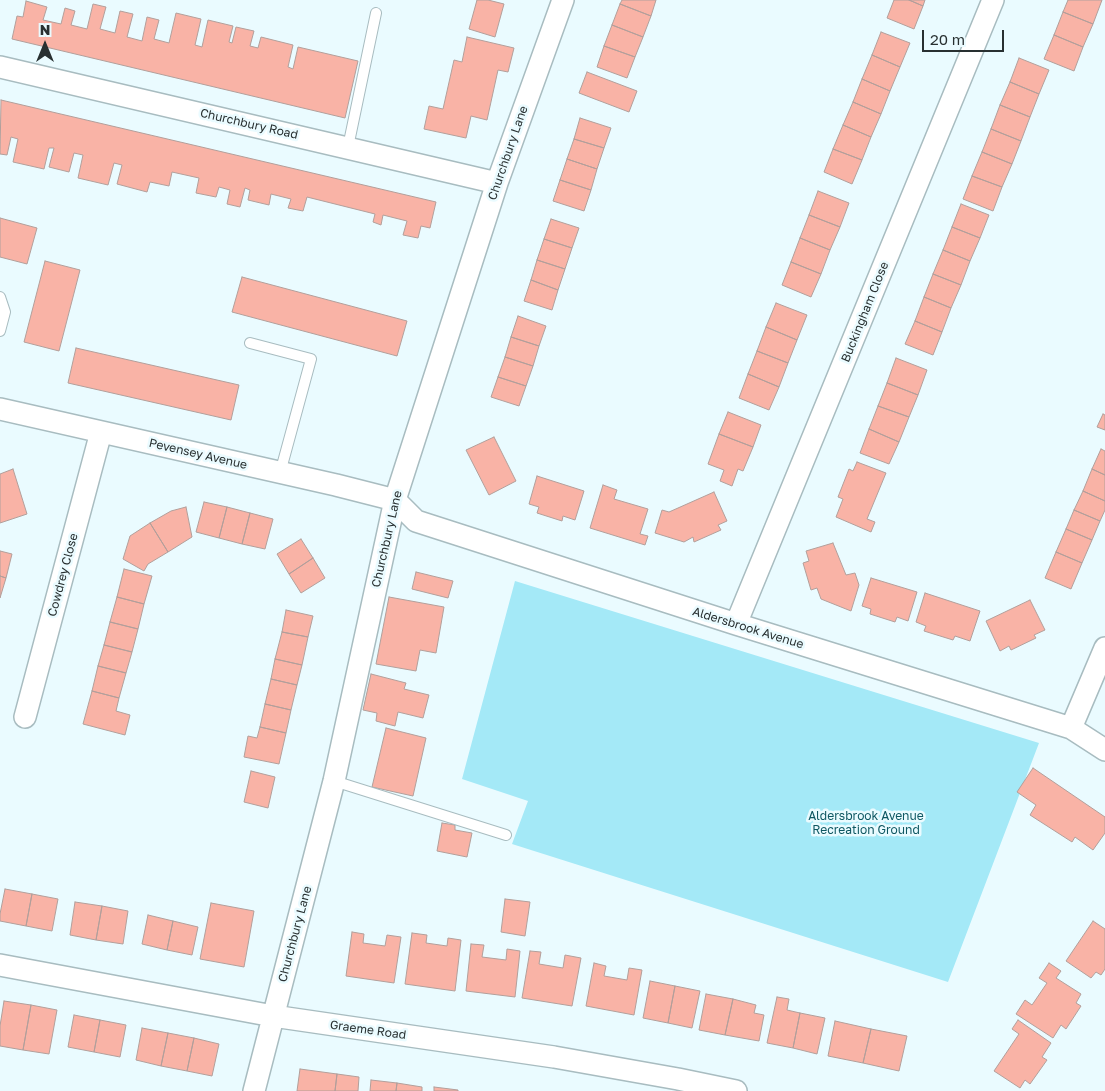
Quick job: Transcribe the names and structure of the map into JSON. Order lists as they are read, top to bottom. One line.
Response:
{"streets":{"street":["Churchbury Road","Churchbury Lane","Buckingham Close","Pevensey Avenue","Cowdrey Close","Aldersbrook Avenue","Graeme Road"]},"crossings":[["Churchbury Road","Churchbury Lane"],["Churchbury Lane","Pevensey Avenue"],["Churchbury Lane","Aldersbrook Avenue"],["Churchbury Lane","Graeme Road"],["Buckingham Close","Aldersbrook Avenue"],["Pevensey Avenue","Cowdrey Close"],["Pevensey Avenue","Aldersbrook Avenue"]],"parks":["Aldersbrook Avenue Recreation Ground"],"scale_bar":"20 m","north":"top"}
